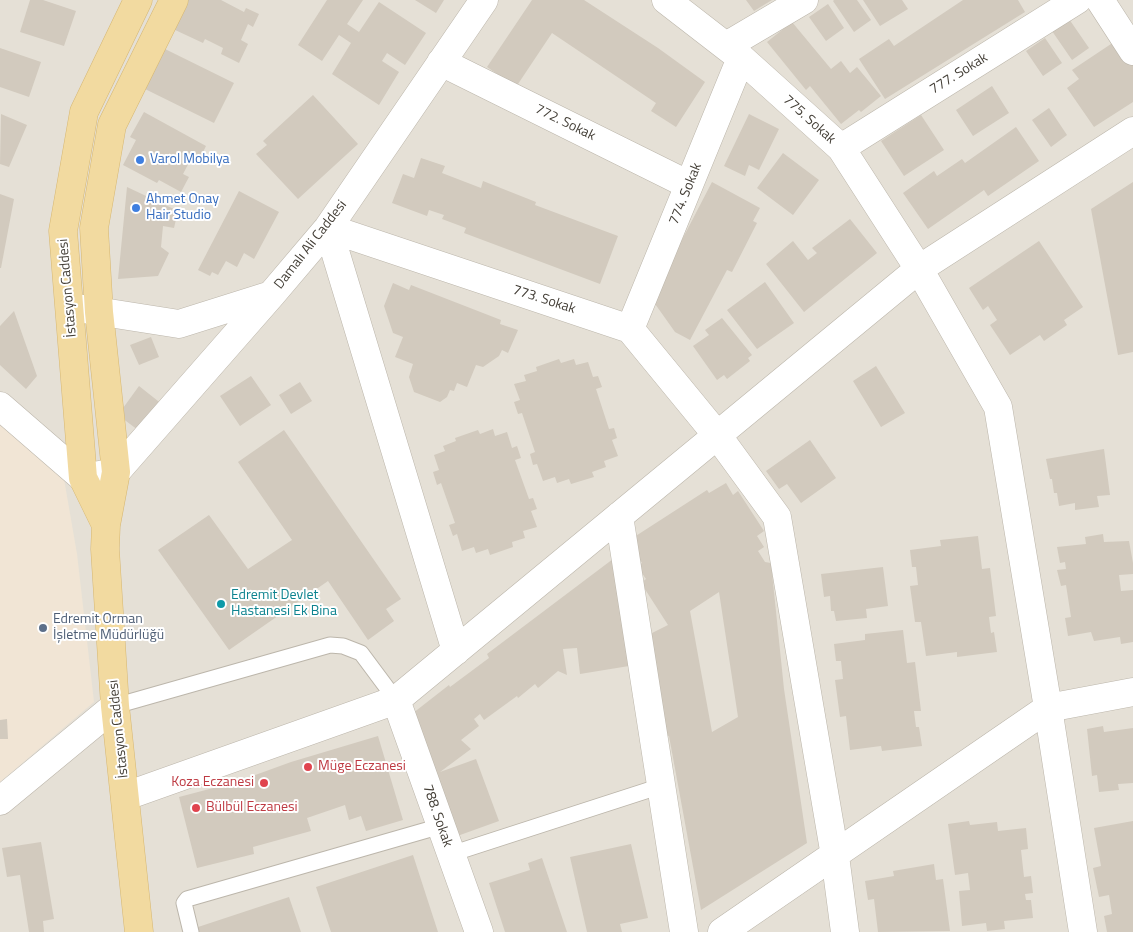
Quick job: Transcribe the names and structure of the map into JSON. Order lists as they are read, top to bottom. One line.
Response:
{"streets":{"main road":["İstasyon Caddesi"],"street":["777. Sokak","775. Sokak","772. Sokak","774. Sokak","Damalı Ali Caddesi","773. Sokak","788. Sokak"]},"crossings":[["777. Sokak","775. Sokak"],["775. Sokak","774. Sokak"],["772. Sokak","774. Sokak"],["772. Sokak","Damalı Ali Caddesi"],["774. Sokak","773. Sokak"],["Damalı Ali Caddesi","İstasyon Caddesi"],["Damalı Ali Caddesi","773. Sokak"]],"places":["Varol Mobilya","Ahmet Onay Hair Studio","Edremit Devlet Hastanesi Ek Bina","Edremit Orman İşletme Müdürlüğü","Müge Eczanesi","Koza Eczanesi","Bülbül Eczanesi"]}
